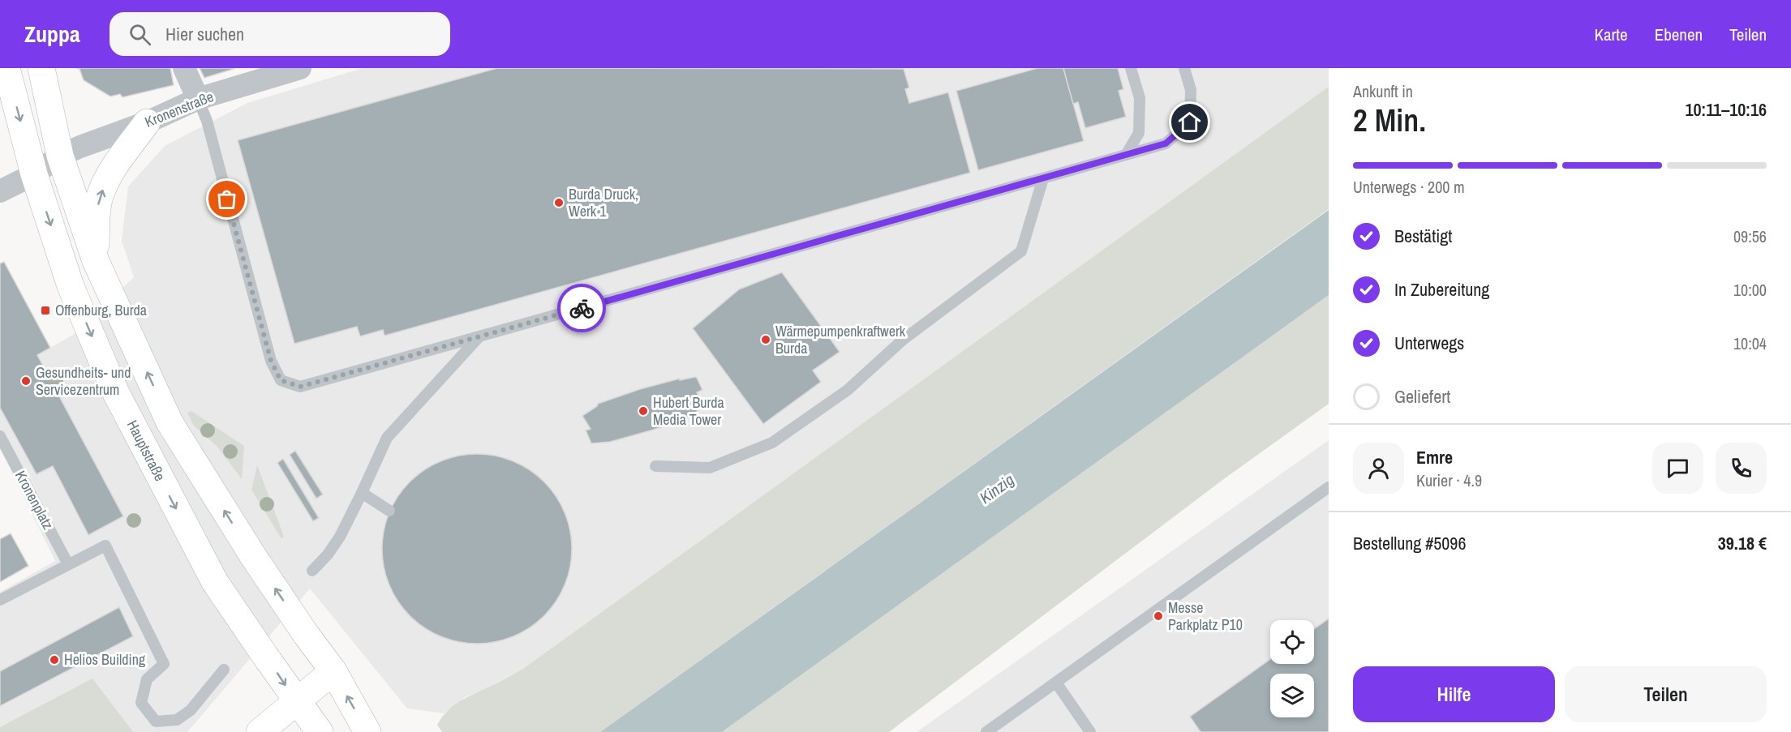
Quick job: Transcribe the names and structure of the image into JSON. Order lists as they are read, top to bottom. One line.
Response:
{"streets":{"main road":["Hauptstraße"],"street":["Kronenstraße"],"lane":["Kronenplatz"]},"crossings":[["Kronenstraße","Hauptstraße"]],"water":["Kinzig"],"places":{"other":["Burda Druck, Werk 1","Wärmepumpenkraftwerk Burda","Gesundheits- und Servicezentrum","Hubert Burda Media Tower","Messe Parkplatz P10","Helios Building"],"transit":["Offenburg, Burda"]},"page":{"header":"Zuppa","search":"Hier suchen","nav":["Karte","Ebenen","Teilen"],"heading":["2 Min.","Ankunft in","10:11–10:16"],"panel":["Emre","Kurier · 4.9","Bestellung #5096","39.18 €"],"bar":"Unterwegs · 200 m","list":[["Bestätigt","09:56"],["In Zubereitung","10:00"],["Unterwegs","10:04"],"Geliefert"],"buttons":["Hilfe","Teilen"]}}
